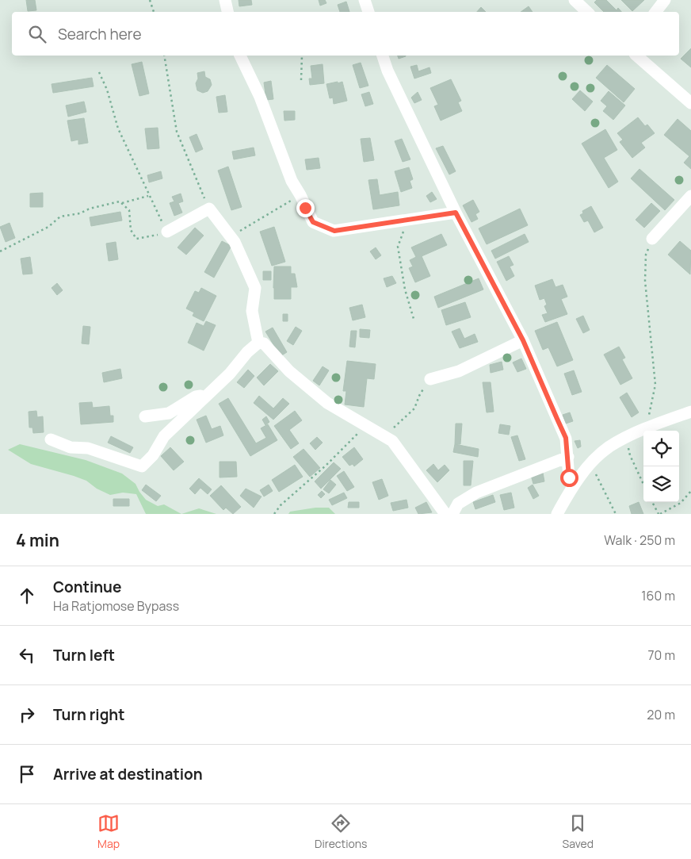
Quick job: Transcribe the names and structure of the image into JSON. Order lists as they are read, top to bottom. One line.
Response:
{"page":{"search":"Search here","heading":["4 min","Walk · 250 m"],"list":[["Continue","Ha Ratjomose Bypass","160 m"],["Turn left","70 m"],["Turn right","20 m"],"Arrive at destination"],"nav":["Map","Directions","Saved"]}}
